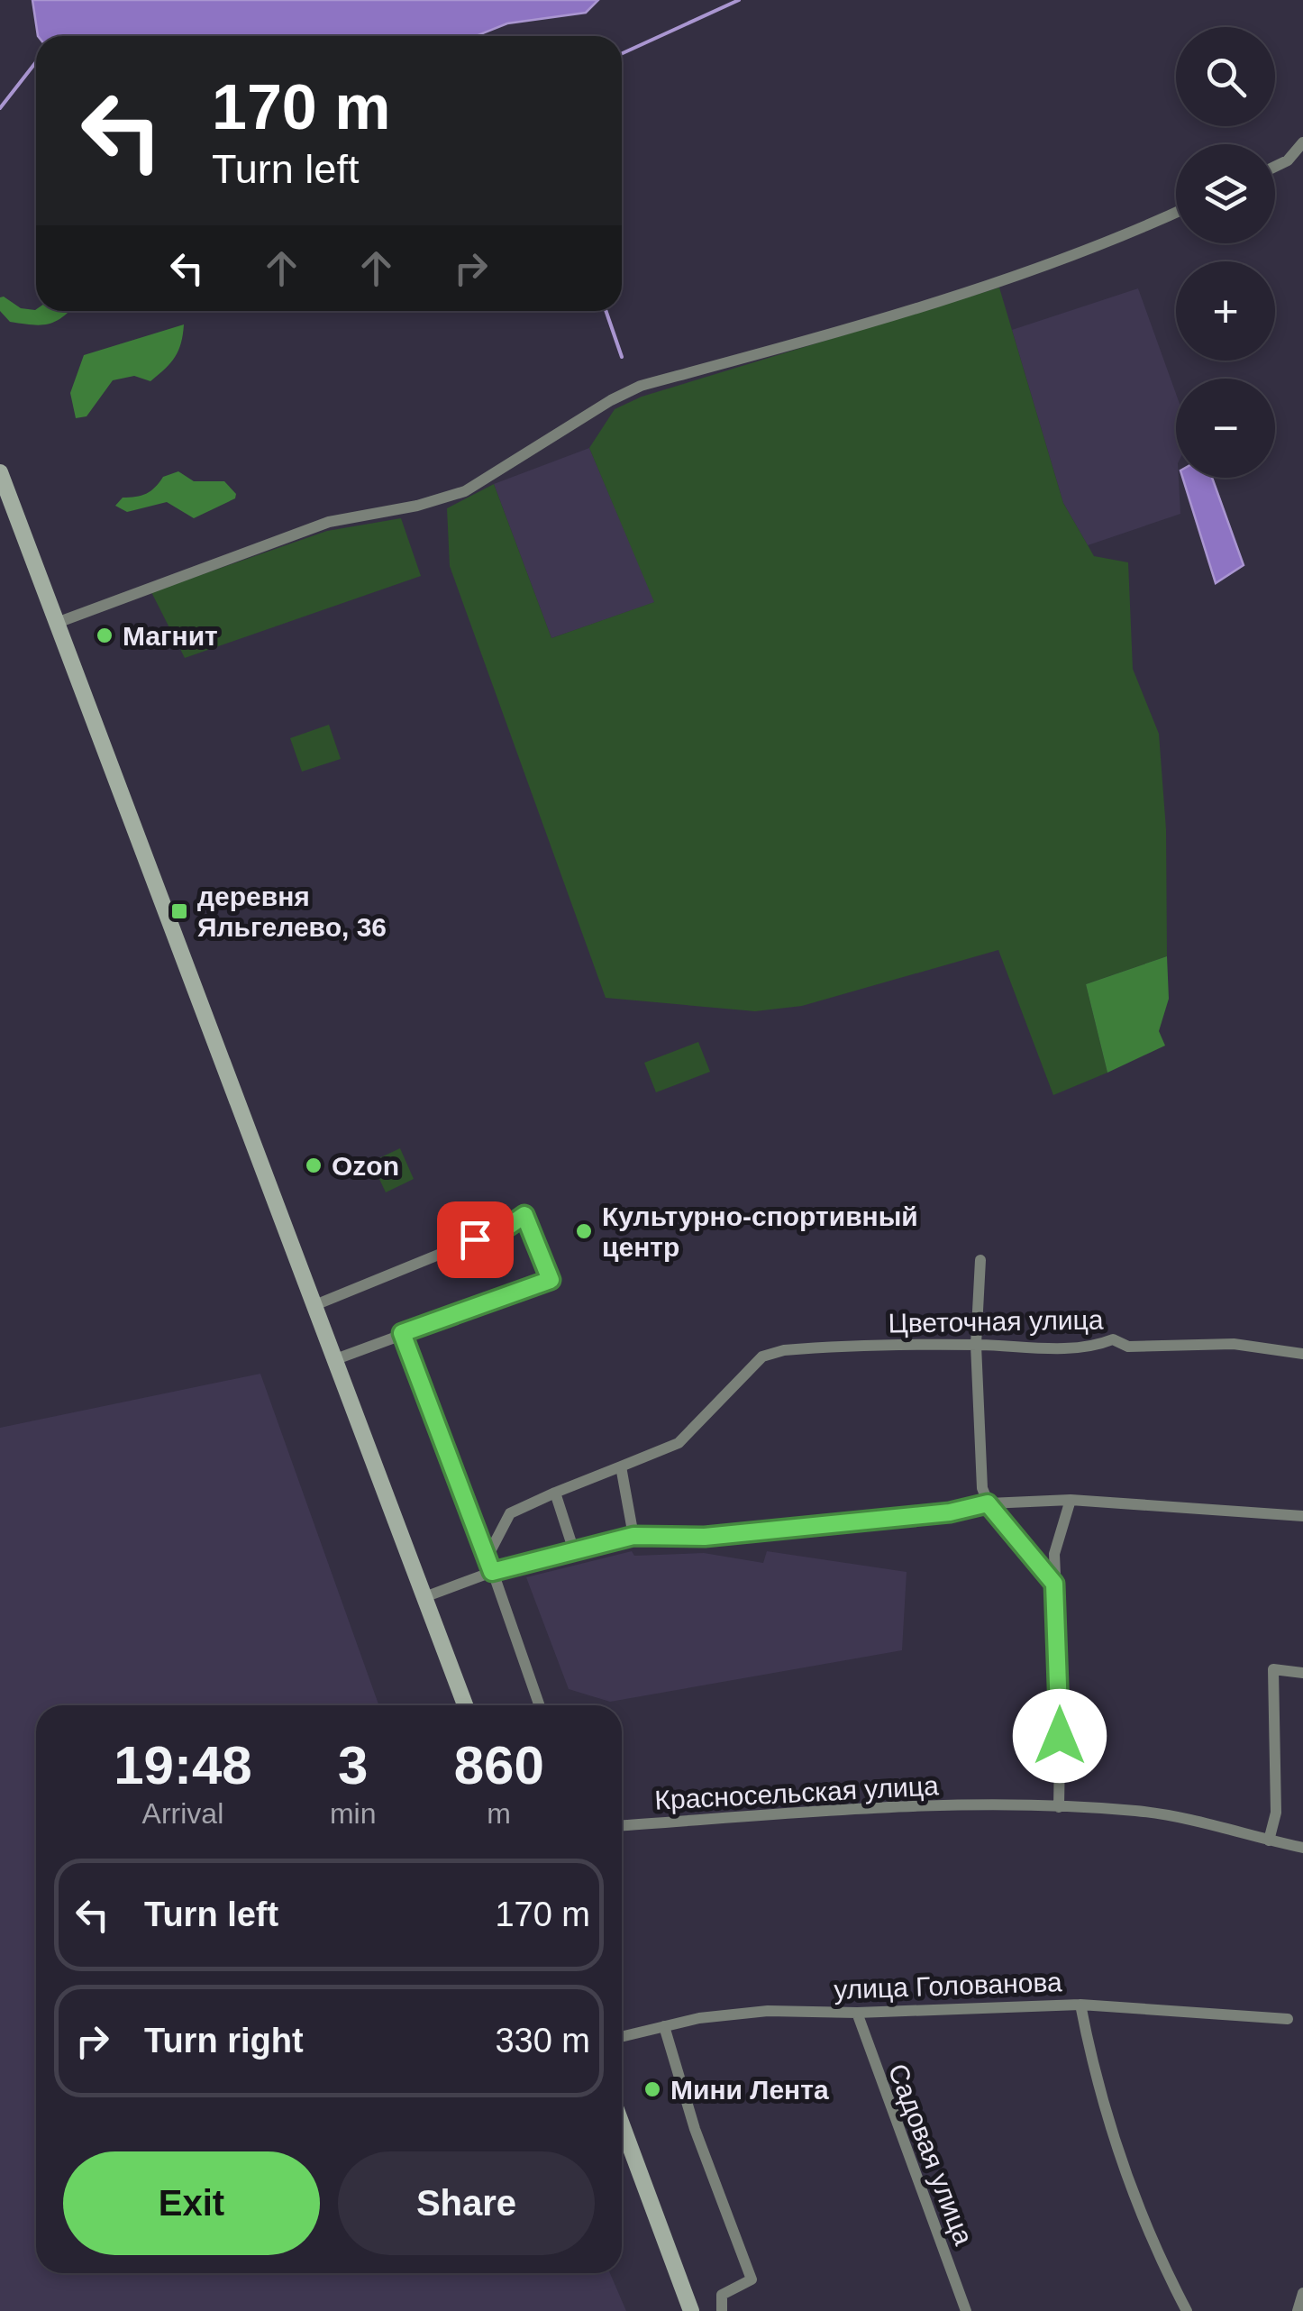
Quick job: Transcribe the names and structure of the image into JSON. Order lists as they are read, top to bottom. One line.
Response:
{"streets":{"street":["Цветочная улица","Красносельская улица","улица Голованова","Садовая улица"]},"crossings":[["улица Голованова","Садовая улица"]],"places":{"other":["Магнит","Ozon","Культурно-спортивный центр","Мини Лента"],"transit":["деревня Яльгелево, 36"]},"page":{"map_buttons":["+","−"],"turn":["170 m","Turn left"],"eta":["19:48","Arrival","3","min","860","m"],"list":[{"name":"Turn left","value":"170 m"},{"name":"Turn right","value":"330 m"}],"buttons":["Exit","Share"]}}
